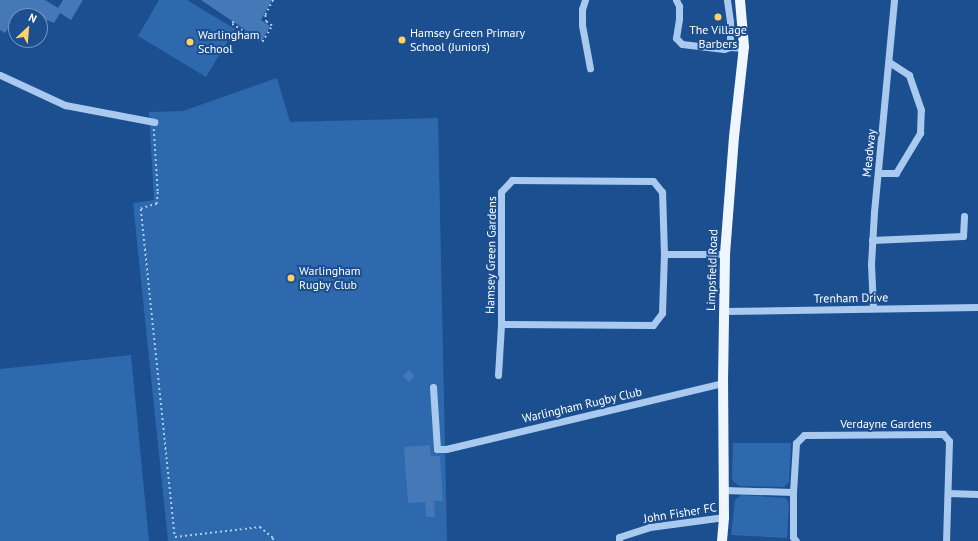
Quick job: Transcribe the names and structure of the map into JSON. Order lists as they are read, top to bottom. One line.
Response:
{"streets":{"main road":["Limpsfield Road"],"street":["Meadway","Hamsey Green Gardens","Trenham Drive","Warlingham Rugby Club","Verdayne Gardens","John Fisher FC"]},"crossings":[["Meadway","Trenham Drive"],["Limpsfield Road","Trenham Drive"],["Limpsfield Road","Warlingham Rugby Club"],["Limpsfield Road","John Fisher FC"]],"places":["The Village Barbers","Hamsey Green Primary School (Juniors)","Warlingham School","Warlingham Rugby Club"],"north":"top right"}
